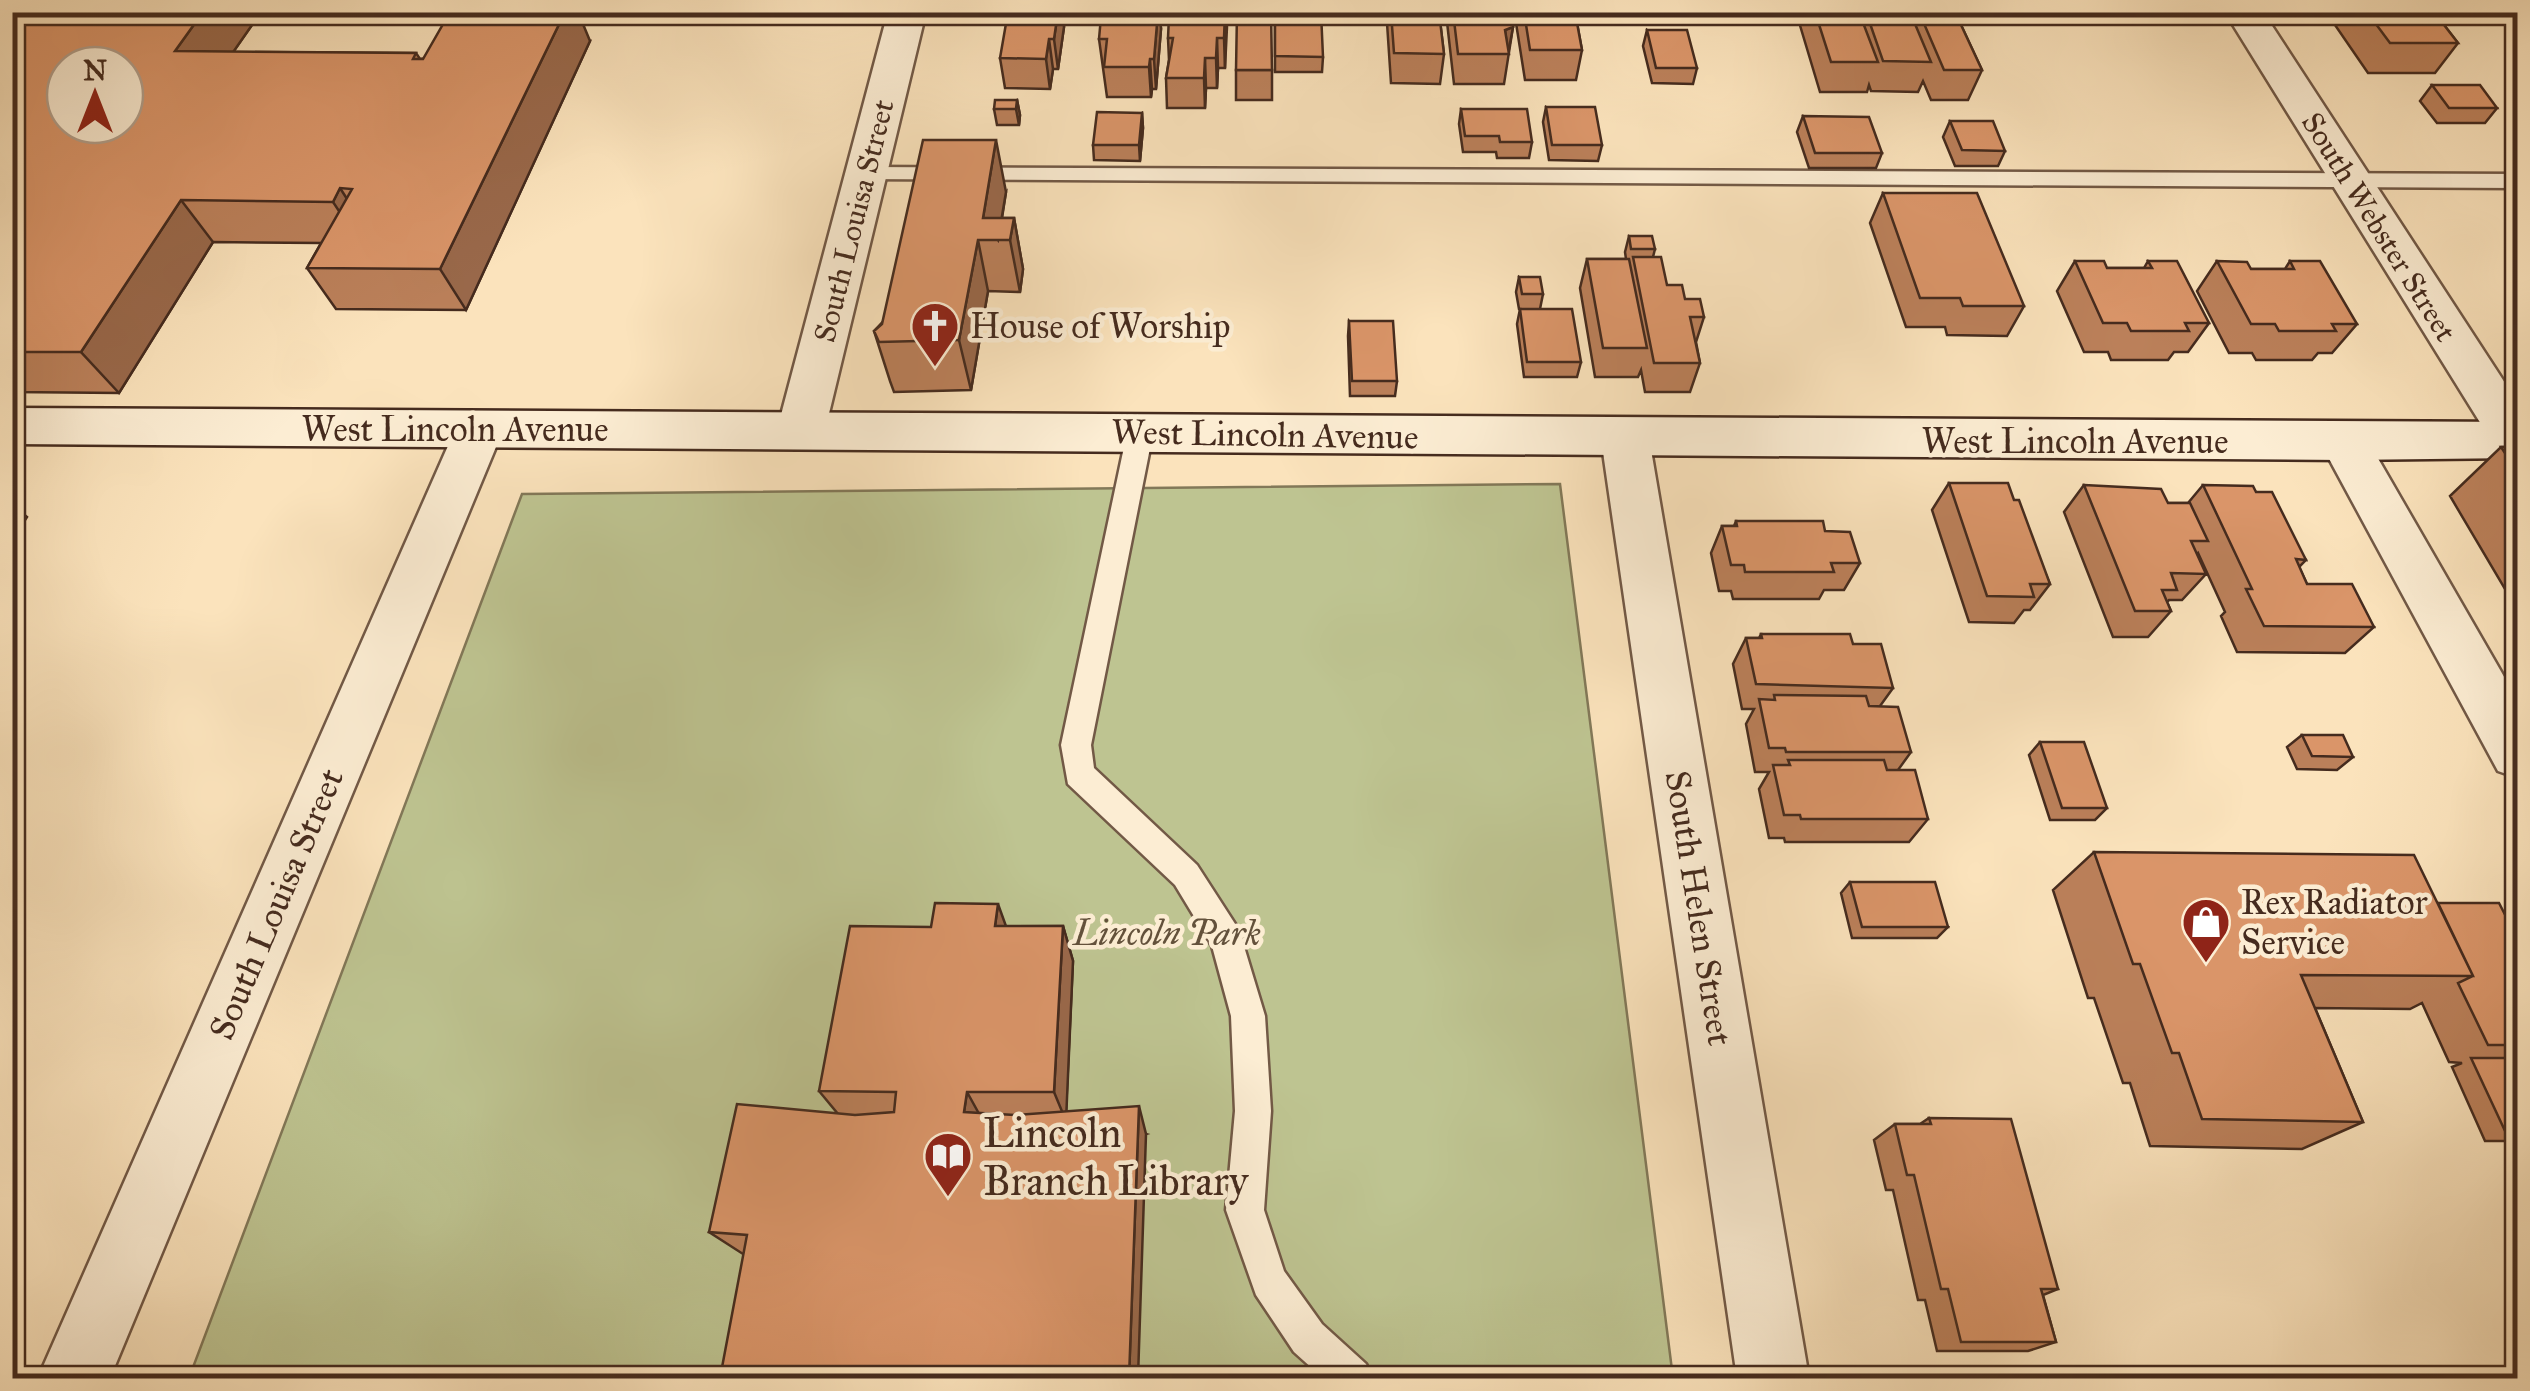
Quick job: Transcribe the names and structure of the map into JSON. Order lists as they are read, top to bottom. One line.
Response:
{"streets":{"street":["South Louisa Street","South Webster Street","West Lincoln Avenue","South Helen Street"]},"crossings":[["South Louisa Street","West Lincoln Avenue"],["South Webster Street","West Lincoln Avenue"],["West Lincoln Avenue","South Helen Street"]],"parks":["Lincoln Park"],"places":{"church":["House of Worship"],"shop":["Rex Radiator Service"],"library":["Lincoln Branch Library"]},"north":"top"}
